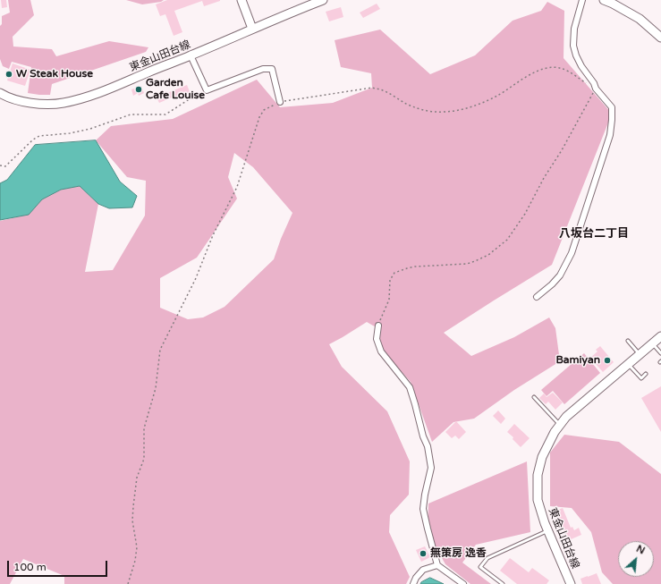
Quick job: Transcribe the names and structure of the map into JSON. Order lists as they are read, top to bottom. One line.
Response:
{"streets":{"main road":["東金山田台線"]},"districts":["八坂台二丁目"],"places":["W Steak House","Garden Cafe Louise","Bamiyan","無策房 逸香"],"scale_bar":"100 m","north":"top right"}
